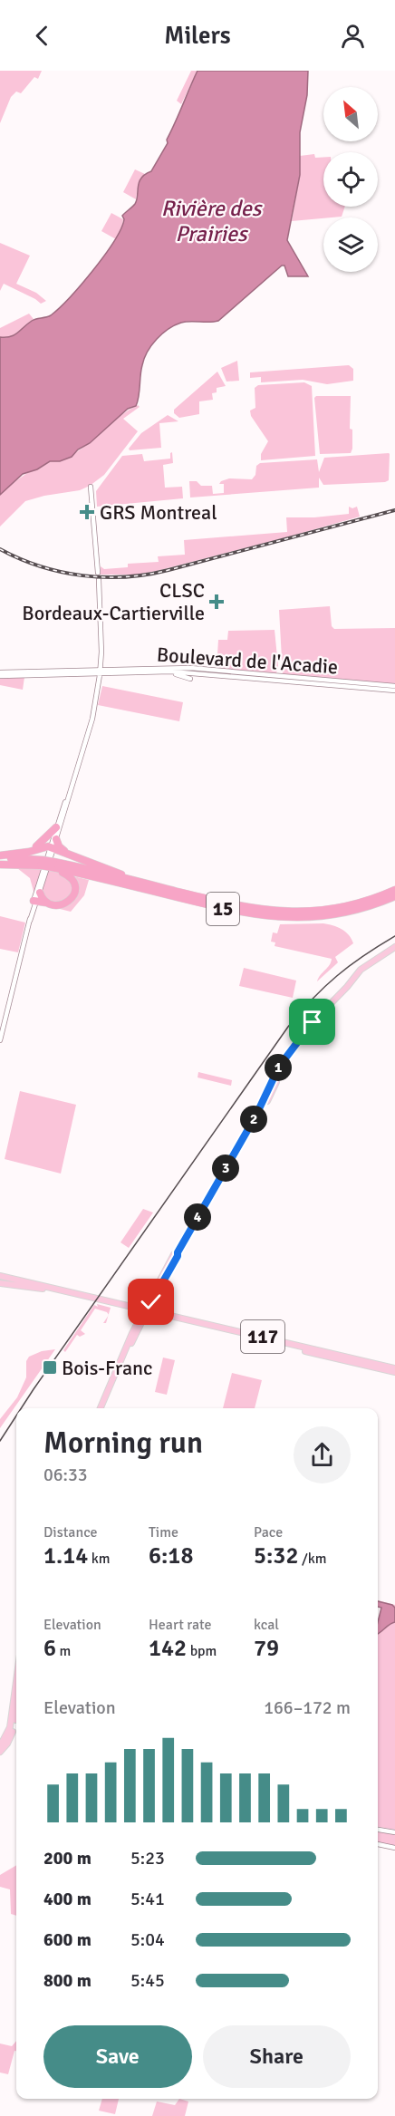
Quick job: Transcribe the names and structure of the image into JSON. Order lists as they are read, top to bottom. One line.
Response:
{"streets":{"highway":["15"],"main road":["Boulevard de l'Acadie","117"]},"water":["Rivière des Prairies"],"places":{"health":["GRS Montreal","CLSC Bordeaux-Cartierville"],"transit":["Bois-Franc"]},"north":"top left","page":{"header":"Milers","pins":["1","2","3","4"],"heading":["Morning run","06:33"],"stats":[["Distance","1.14 km"],["Time","6:18"],["Pace","5:32 /km"],["Elevation","6 m"],["Heart rate","142 bpm"],["kcal","79"]],"chart":["Elevation","166–172 m"],"list":[{"name":"200 m","note":"5:23"},{"name":"400 m","note":"5:41"},{"name":"600 m","note":"5:04"},{"name":"800 m","note":"5:45"}],"buttons":["Save","Share"]}}
